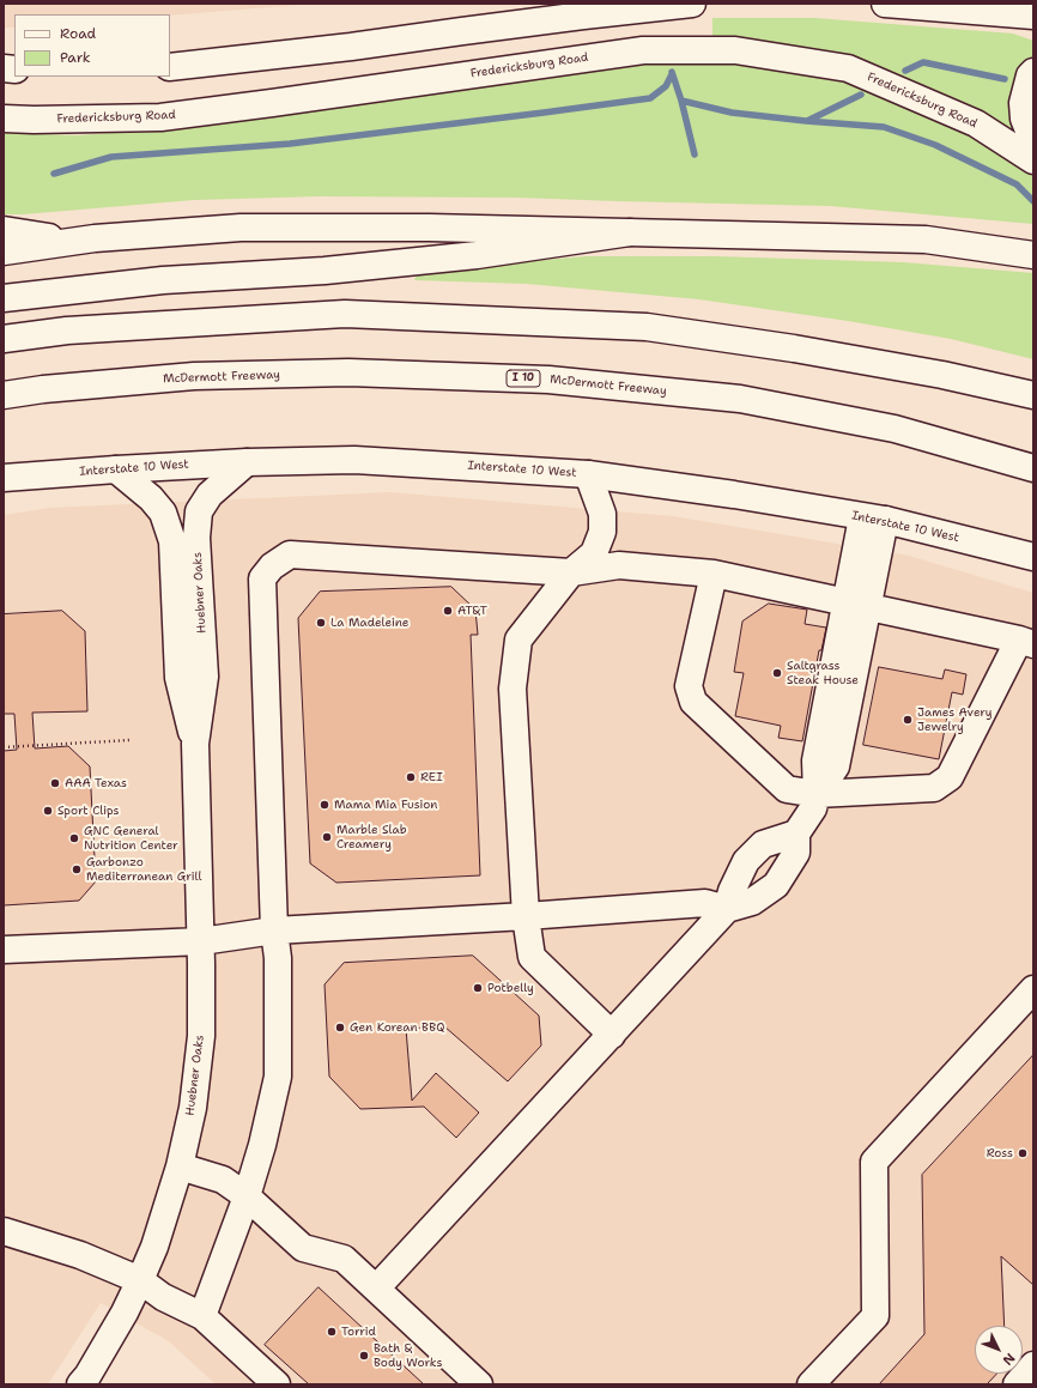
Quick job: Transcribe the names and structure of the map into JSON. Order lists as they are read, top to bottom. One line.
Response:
{"streets":{"main road":["Fredericksburg Road","McDermott Freeway","I 10","Interstate 10 West","Huebner Oaks"]},"crossings":[["Interstate 10 West","Huebner Oaks"]],"places":["AT&T","La Madeleine","Saltgrass Steak House","James Avery Jewelry","REI","AAA Texas","Mama Mia Fusion","Sport Clips","Marble Slab Creamery","GNC General Nutrition Center","Garbonzo Mediterranean Grill","Potbelly","Gen Korean BBQ","Ross","Torrid","Bath & Body Works"],"legend":["Road","Park"],"north":"bottom right"}
